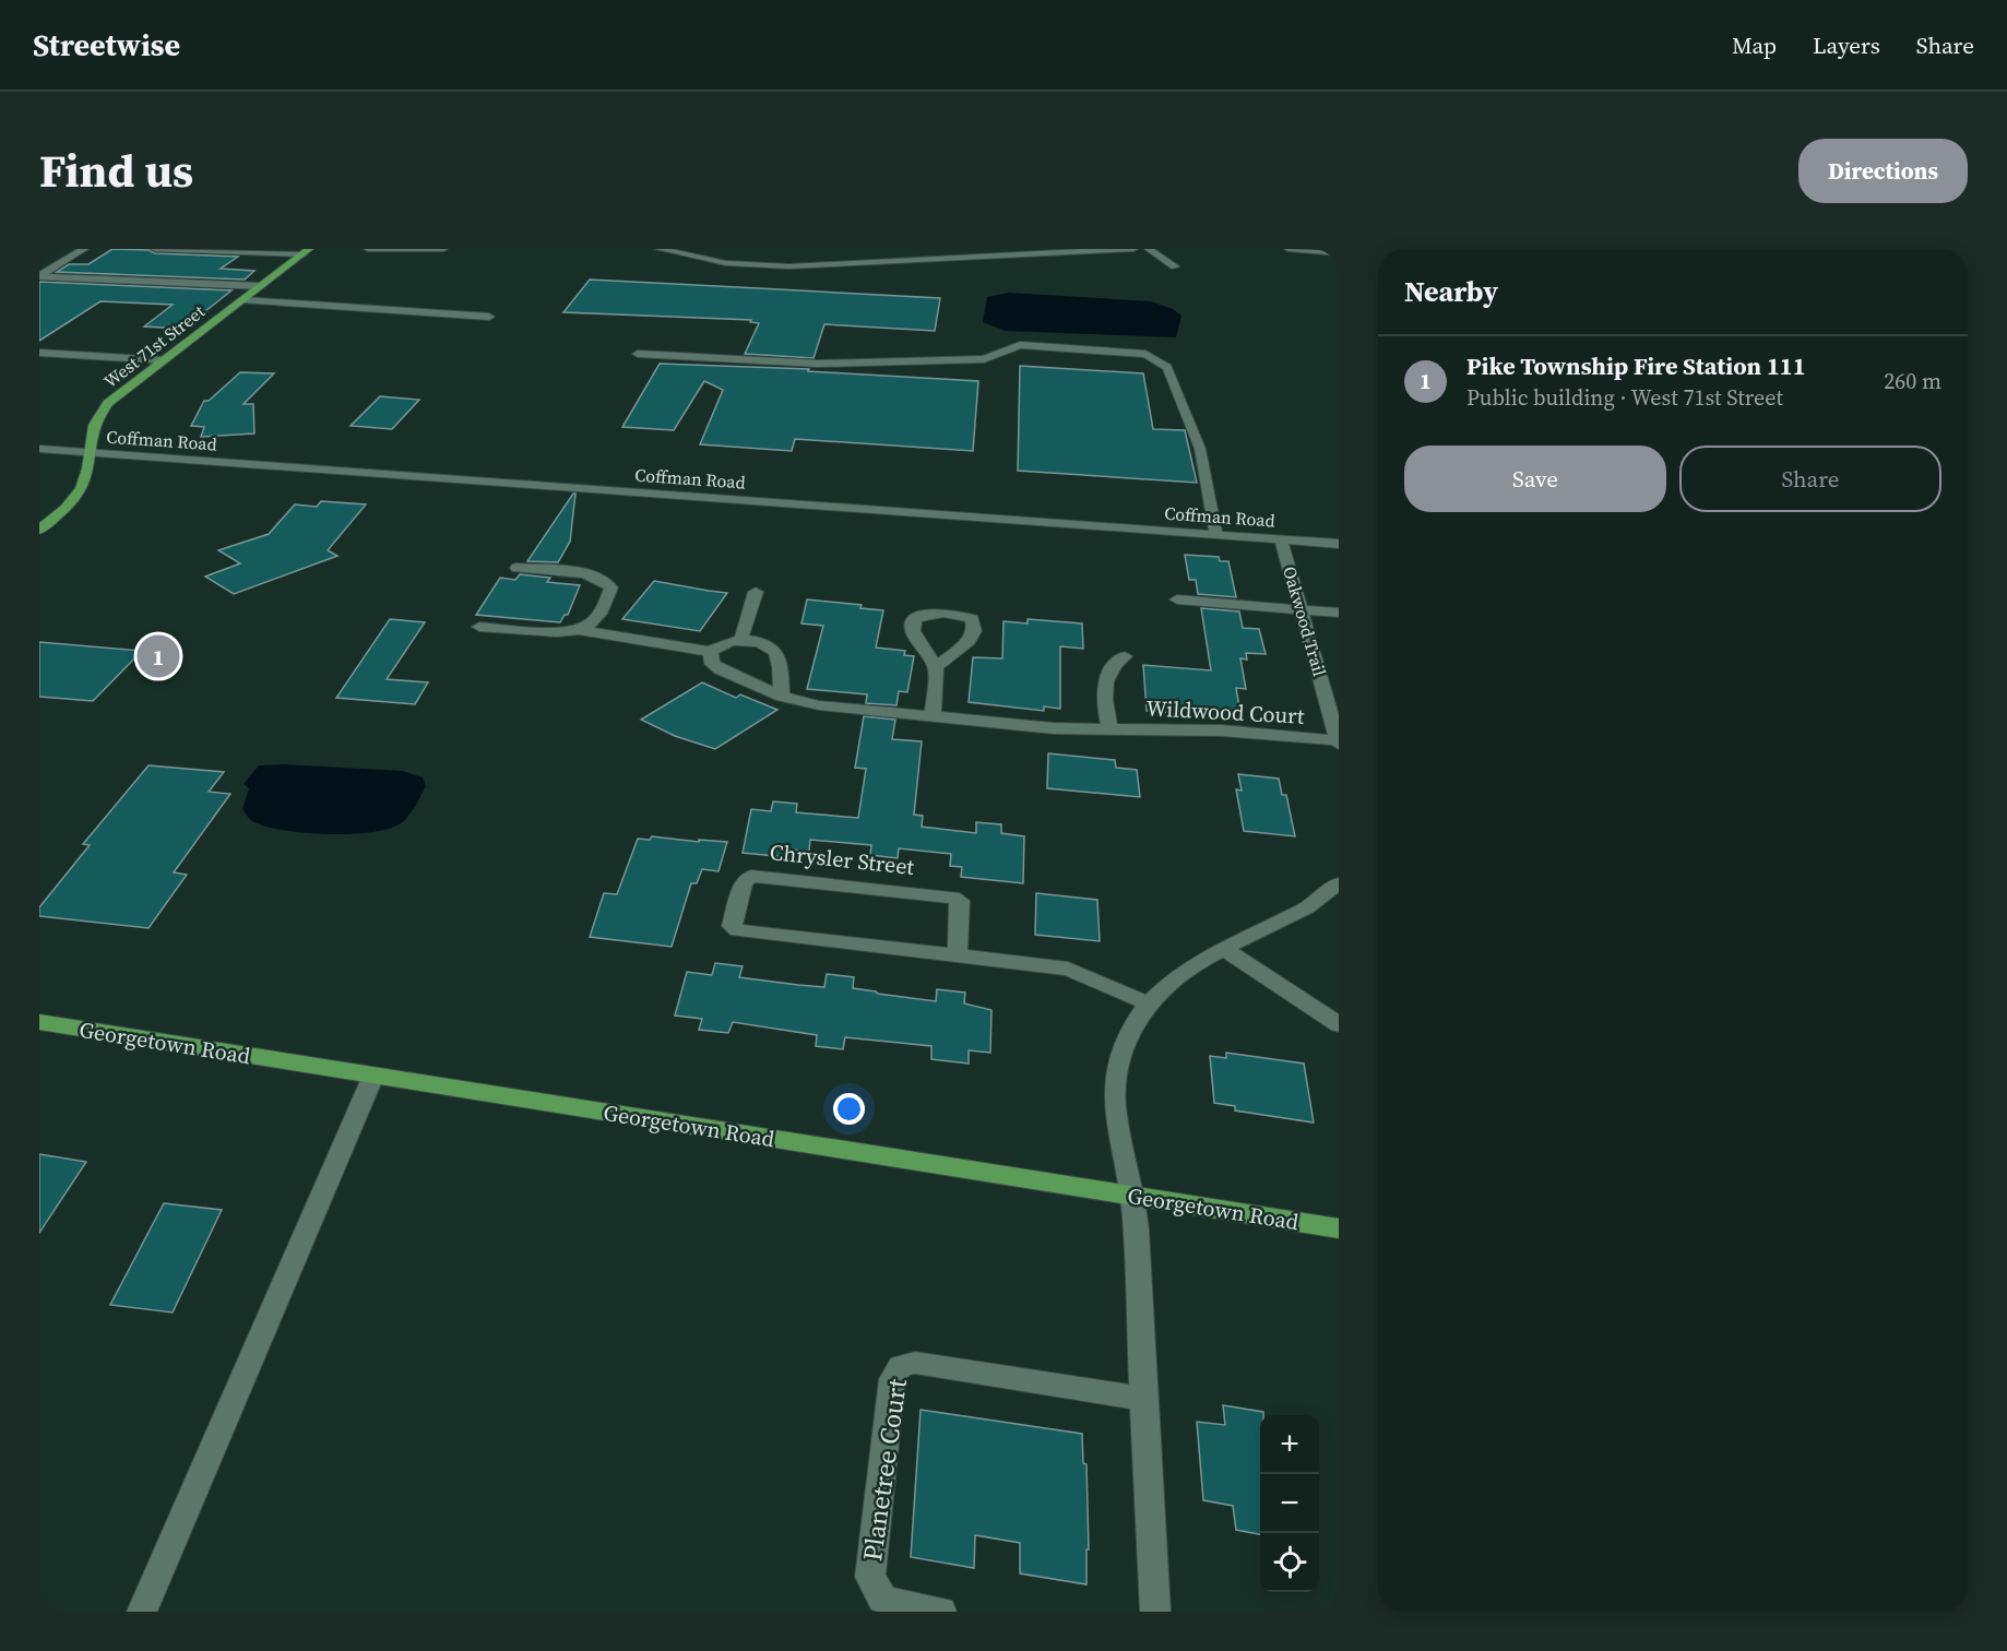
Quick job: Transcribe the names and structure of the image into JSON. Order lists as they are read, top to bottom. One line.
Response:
{"streets":{"main road":["West 71st Street","Georgetown Road"],"street":["Coffman Road","Oakwood Trail","Wildwood Court","Chrysler Street","Planetree Court"]},"crossings":[["West 71st Street","Coffman Road"],["Coffman Road","Oakwood Trail"],["Oakwood Trail","Wildwood Court"]],"page":{"header":"Streetwise","nav":["Map","Layers","Share"],"title":"Find us","buttons":["Directions",["Save","Share"]],"heading":"Nearby","list":[{"mark":"1","name":"Pike Township Fire Station 111","note":"Public building · West 71st Street","value":"260 m"}],"pins":"1","map_buttons":["+","−"]}}
